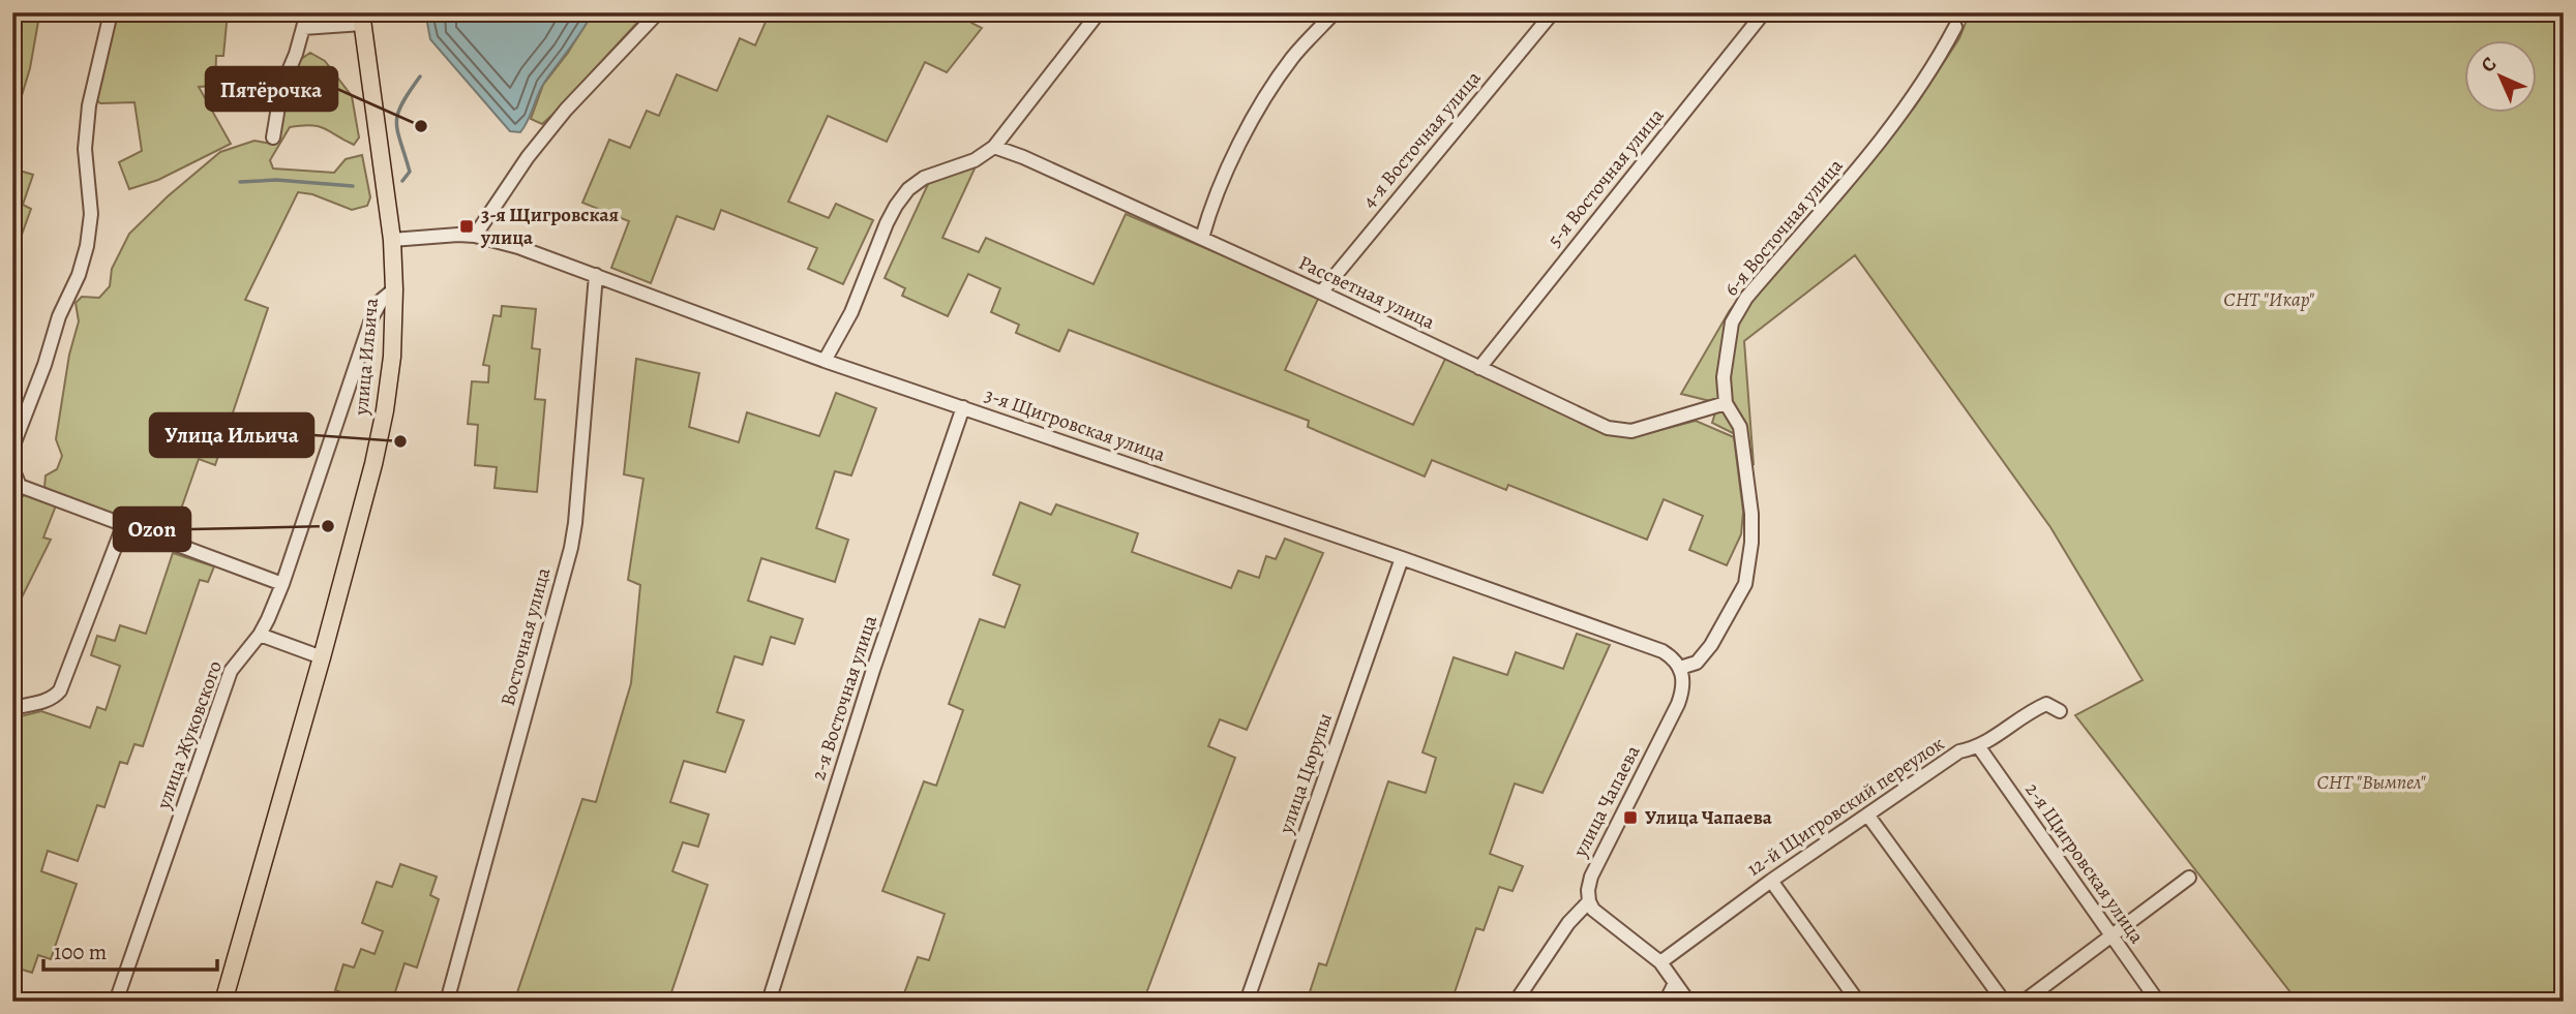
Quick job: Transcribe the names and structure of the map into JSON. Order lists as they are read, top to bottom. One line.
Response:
{"streets":{"main road":["улица Ильича"],"street":["4-я Восточная улица","5-я Восточная улица","6-я Восточная улица","Рассветная улица","3-я Щигровская улица","Восточная улица","2-я Восточная улица","улица Жуковского","улица Цюрупы","улица Чапаева","12-й Щигровский переулок","2-я Щигровская улица"]},"crossings":[["4-я Восточная улица","Рассветная улица"],["5-я Восточная улица","Рассветная улица"],["6-я Восточная улица","Рассветная улица"],["6-я Восточная улица","3-я Щигровская улица"],["6-я Восточная улица","улица Чапаева"],["улица Ильича","улица Жуковского"],["3-я Щигровская улица","Восточная улица"],["3-я Щигровская улица","2-я Восточная улица"],["3-я Щигровская улица","улица Цюрупы"],["3-я Щигровская улица","улица Чапаева"],["12-й Щигровский переулок","2-я Щигровская улица"]],"parks":["СНТ \"Икар\"","СНТ \"Вымпел\""],"places":{"other":["Пятёрочка","Улица Ильича","Ozon"],"transit":["3-я Щигровская улица","Улица Чапаева"]},"scale_bar":"100 m","north":"top left"}
